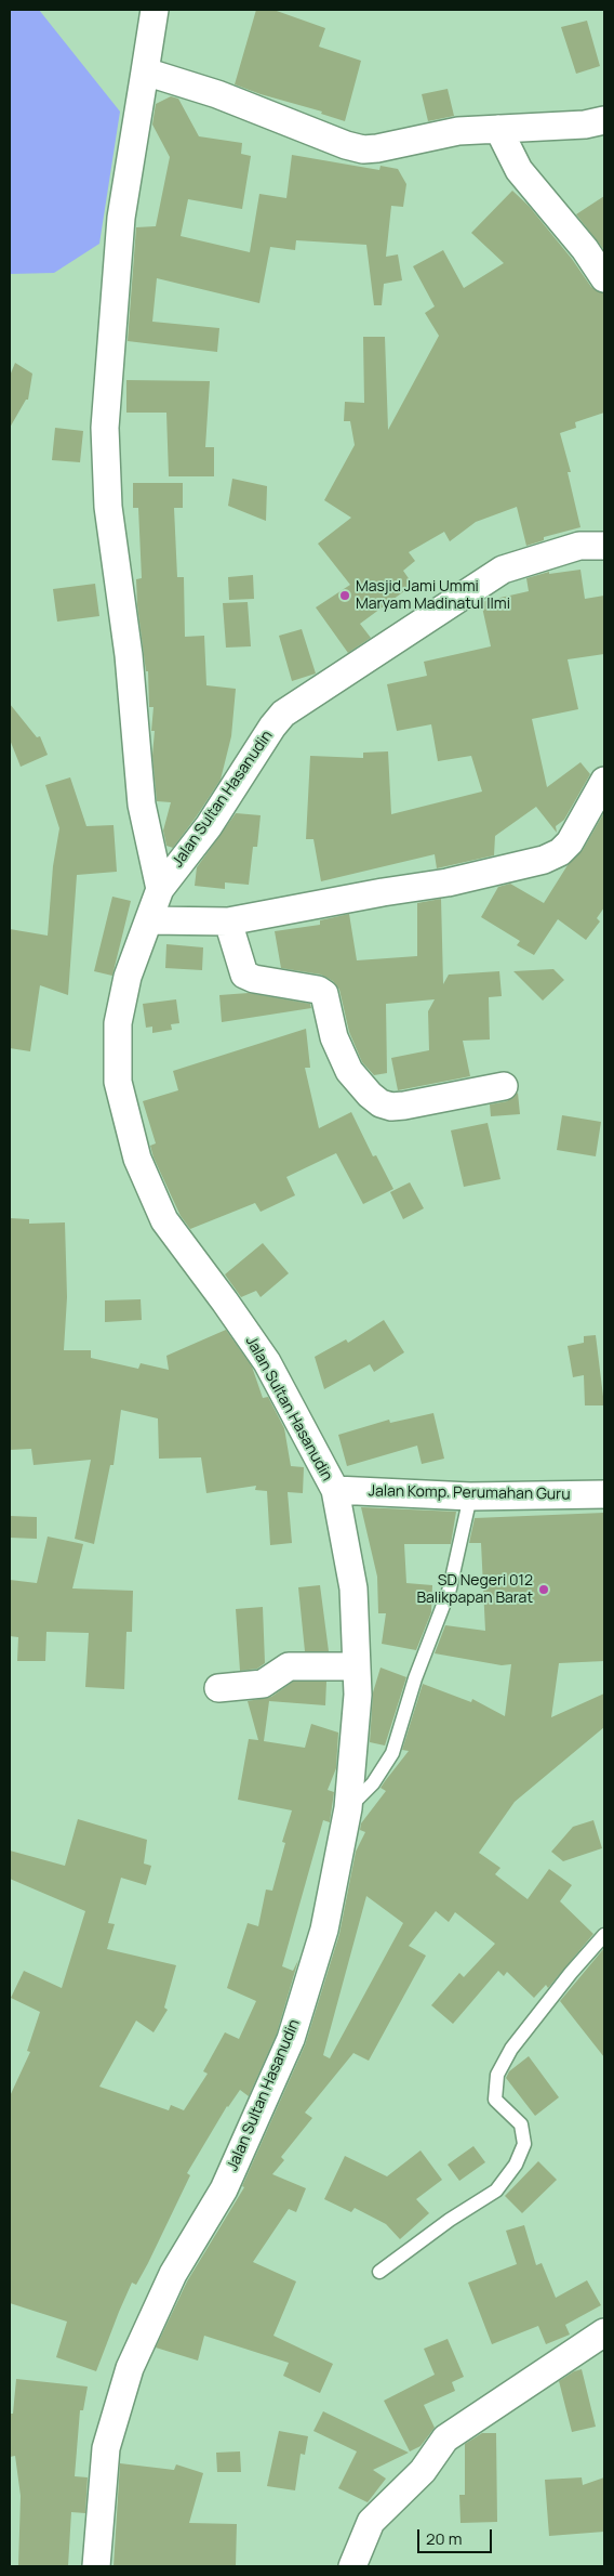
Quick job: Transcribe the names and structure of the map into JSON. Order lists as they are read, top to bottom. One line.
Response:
{"streets":{"street":["Jalan Sultan Hasanudin","Jalan Komp. Perumahan Guru"]},"crossings":[["Jalan Sultan Hasanudin","Jalan Komp. Perumahan Guru"]],"places":["Masjid Jami Ummi Maryam Madinatul Ilmi","SD Negeri 012 Balikpapan Barat"],"scale_bar":"20 m"}
